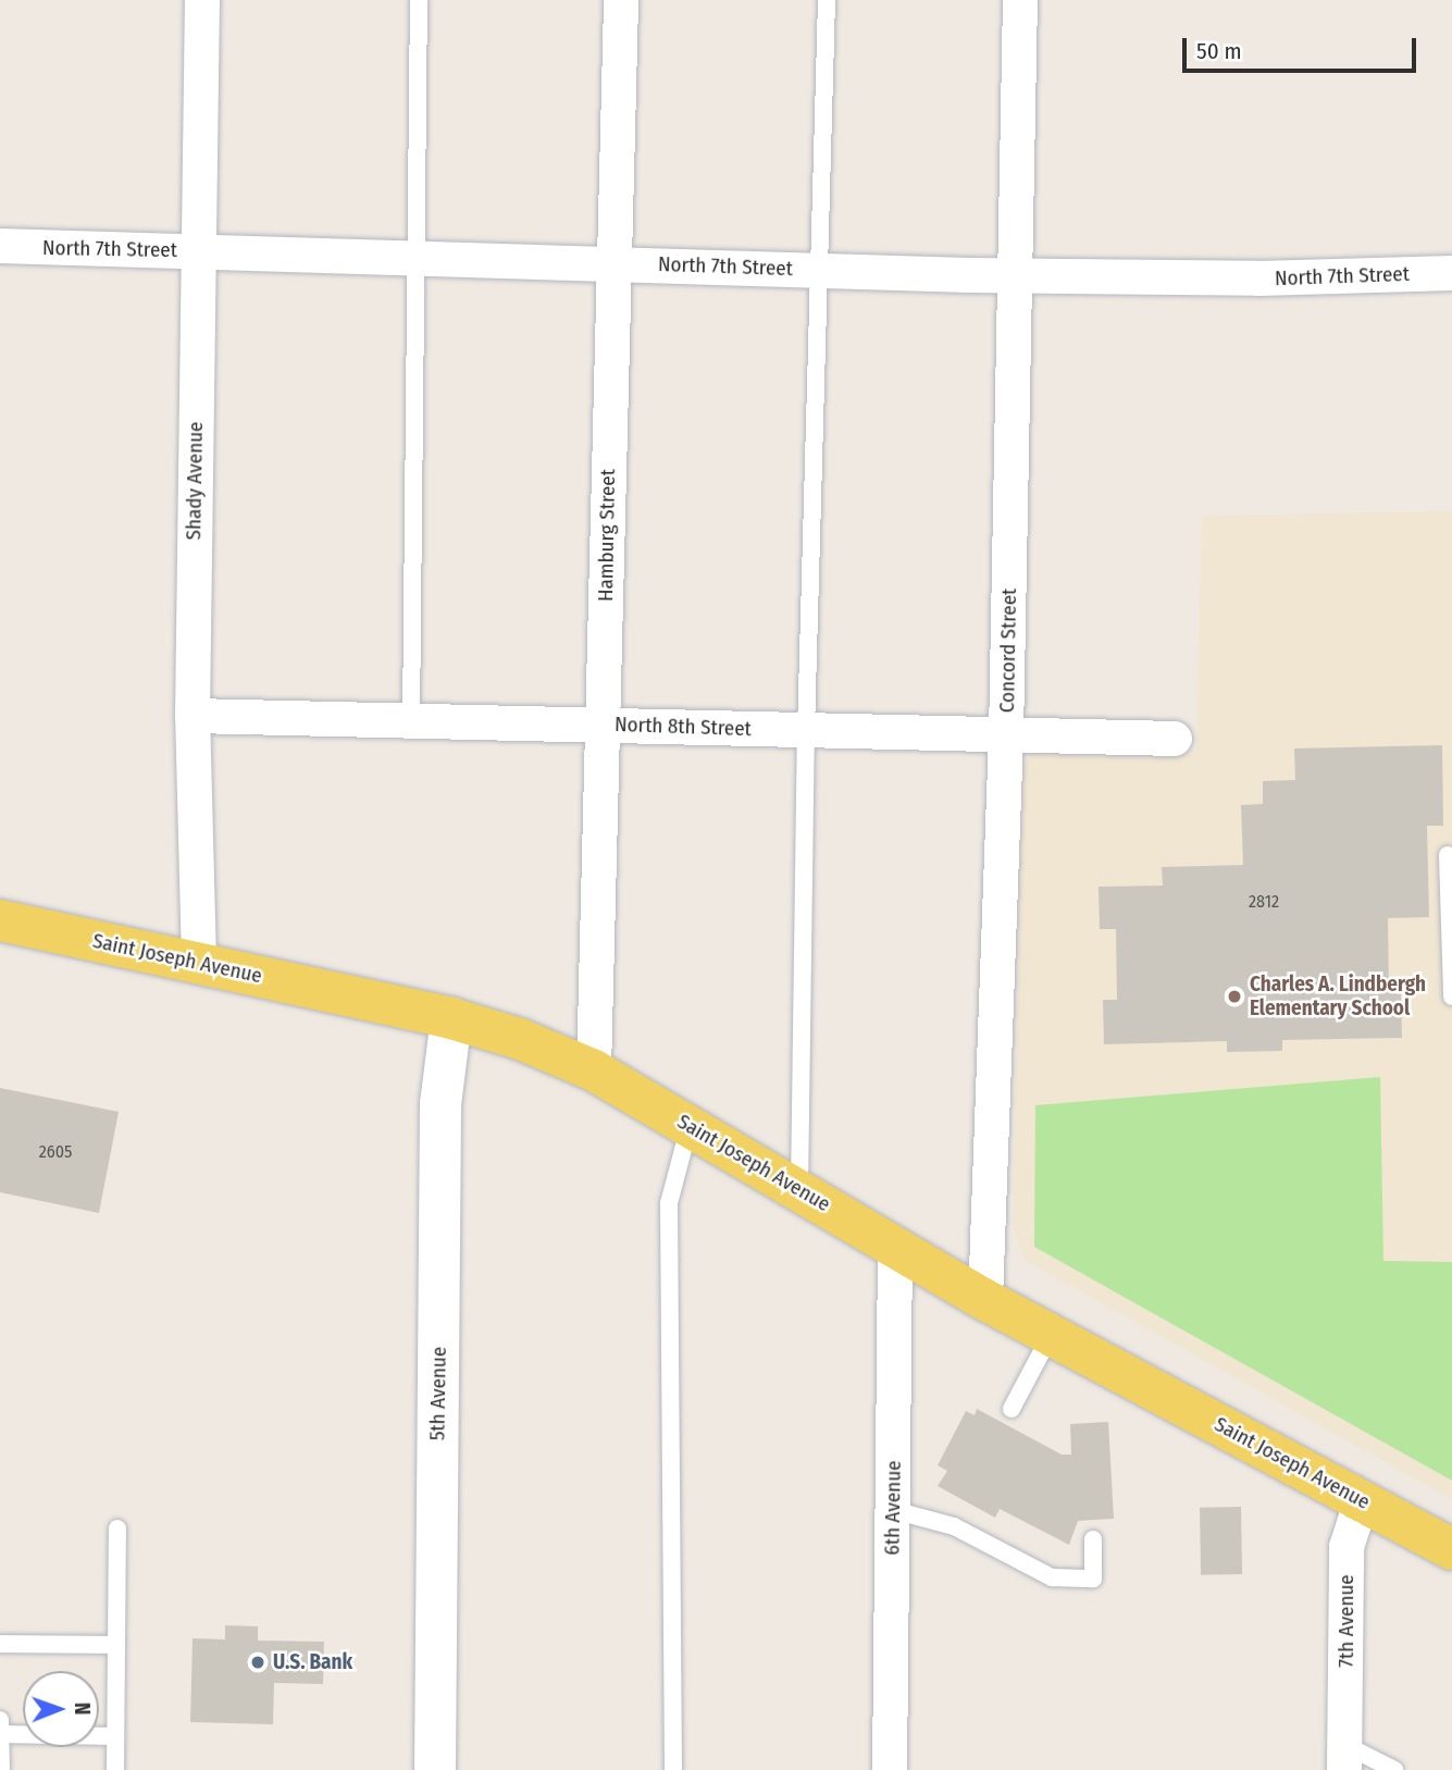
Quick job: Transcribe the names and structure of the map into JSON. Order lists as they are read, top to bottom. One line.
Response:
{"streets":{"main road":["Saint Joseph Avenue"],"street":["North 7th Street","Shady Avenue","Hamburg Street","Concord Street","North 8th Street","5th Avenue","6th Avenue","7th Avenue"]},"crossings":[["North 7th Street","Shady Avenue"],["North 7th Street","Hamburg Street"],["North 7th Street","Concord Street"],["Shady Avenue","North 8th Street"],["Shady Avenue","Saint Joseph Avenue"],["Hamburg Street","North 8th Street"],["Hamburg Street","Saint Joseph Avenue"],["Concord Street","North 8th Street"],["Concord Street","Saint Joseph Avenue"],["Saint Joseph Avenue","5th Avenue"],["Saint Joseph Avenue","6th Avenue"],["Saint Joseph Avenue","7th Avenue"]],"places":["Charles A. Lindbergh Elementary School","U.S. Bank"],"house_numbers":["2812","2605"],"scale_bar":"50 m","north":"right"}
